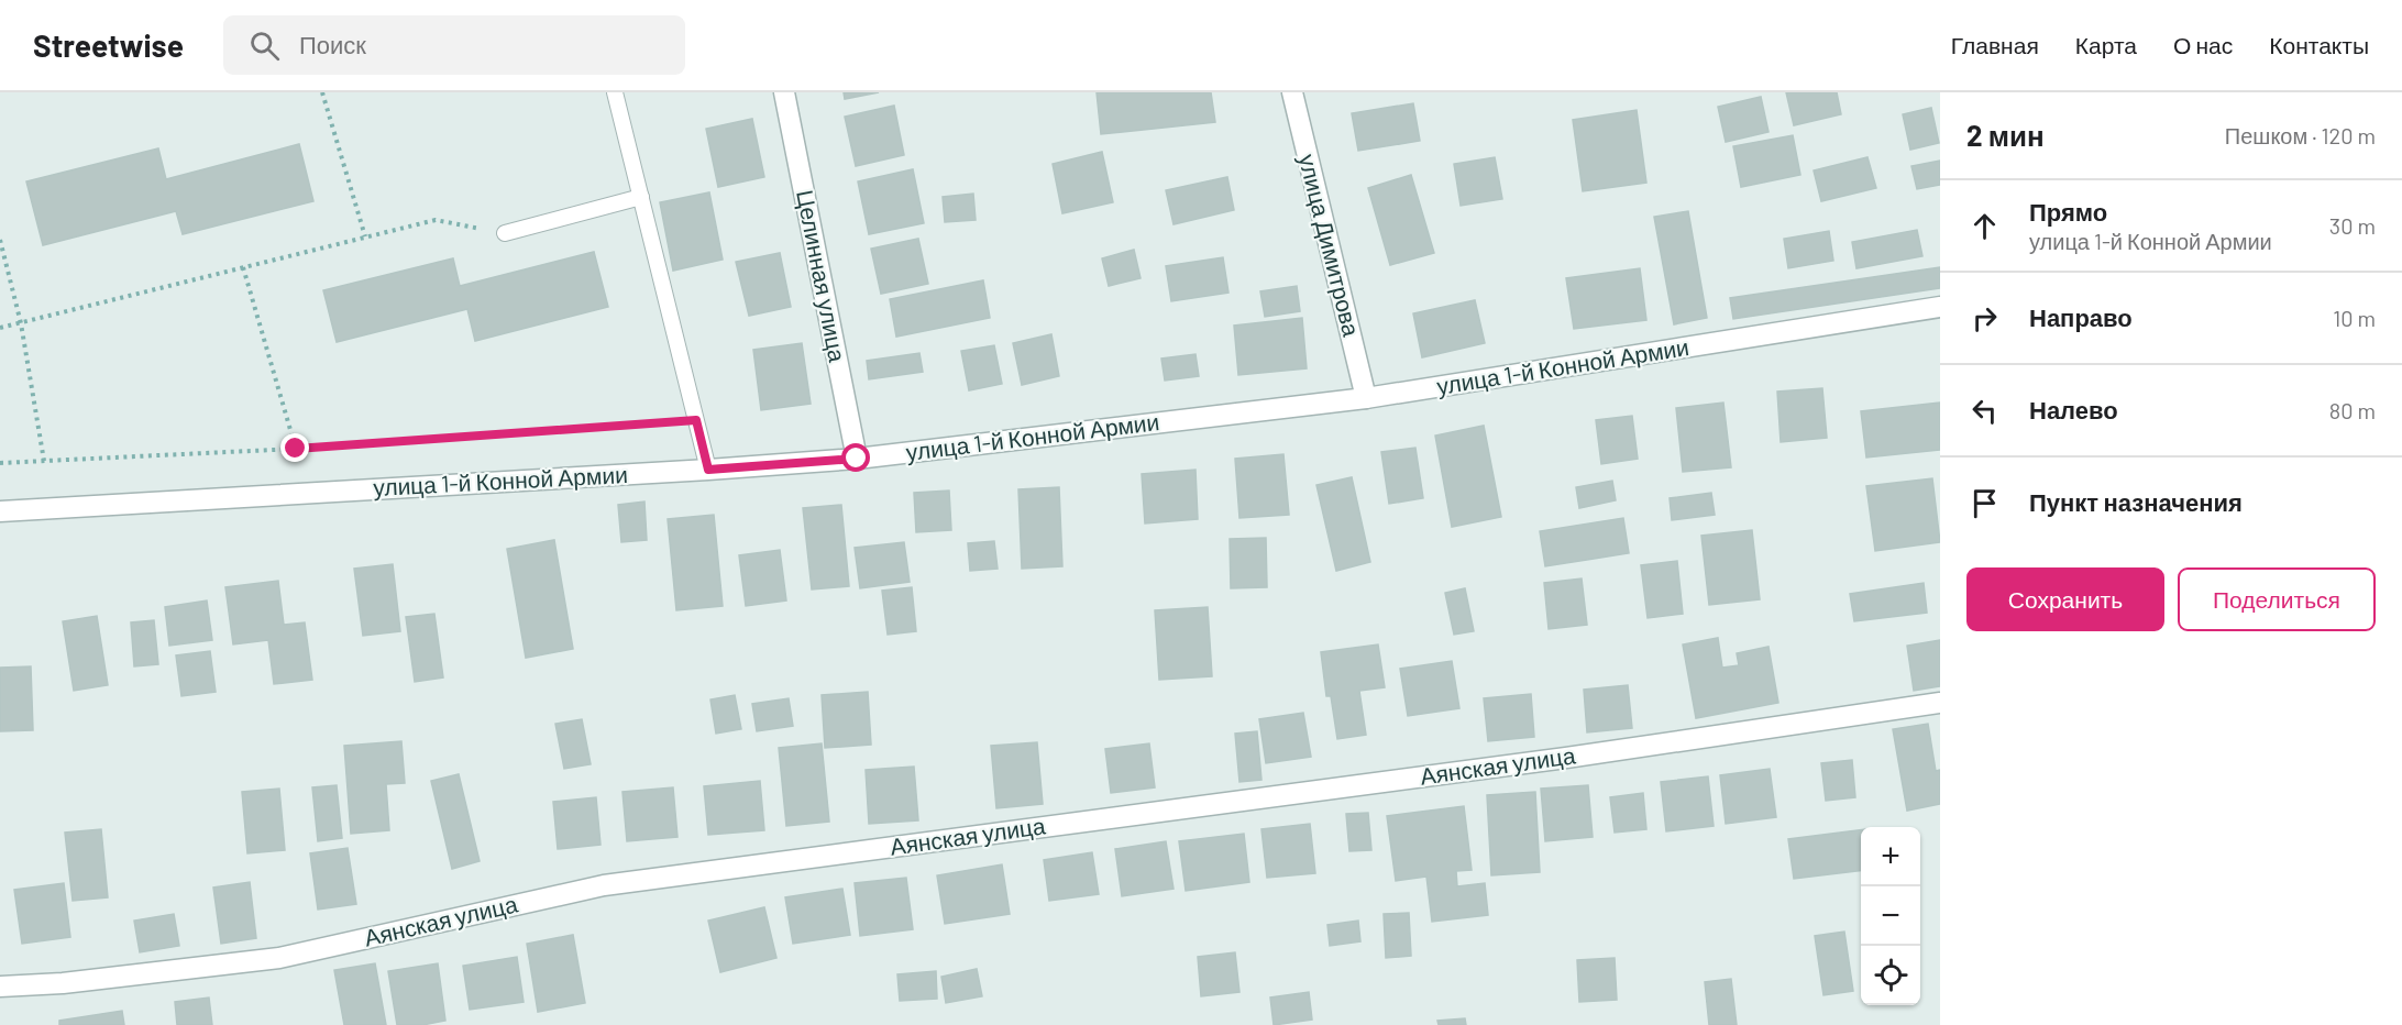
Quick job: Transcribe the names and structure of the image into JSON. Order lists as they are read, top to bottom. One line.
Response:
{"streets":{"street":["улица Димитрова","Целинная улица","улица 1-й Конной Армии","Аянская улица"]},"crossings":[["улица Димитрова","улица 1-й Конной Армии"],["Целинная улица","улица 1-й Конной Армии"]],"page":{"header":"Streetwise","search":"Поиск","nav":["Главная","Карта","О нас","Контакты"],"heading":["2 мин","Пешком · 120 m"],"list":[["Прямо","улица 1-й Конной Армии","30 m"],["Направо","10 m"],["Налево","80 m"],"Пункт назначения"],"buttons":["Сохранить","Поделиться"],"map_buttons":["+","−"]}}
